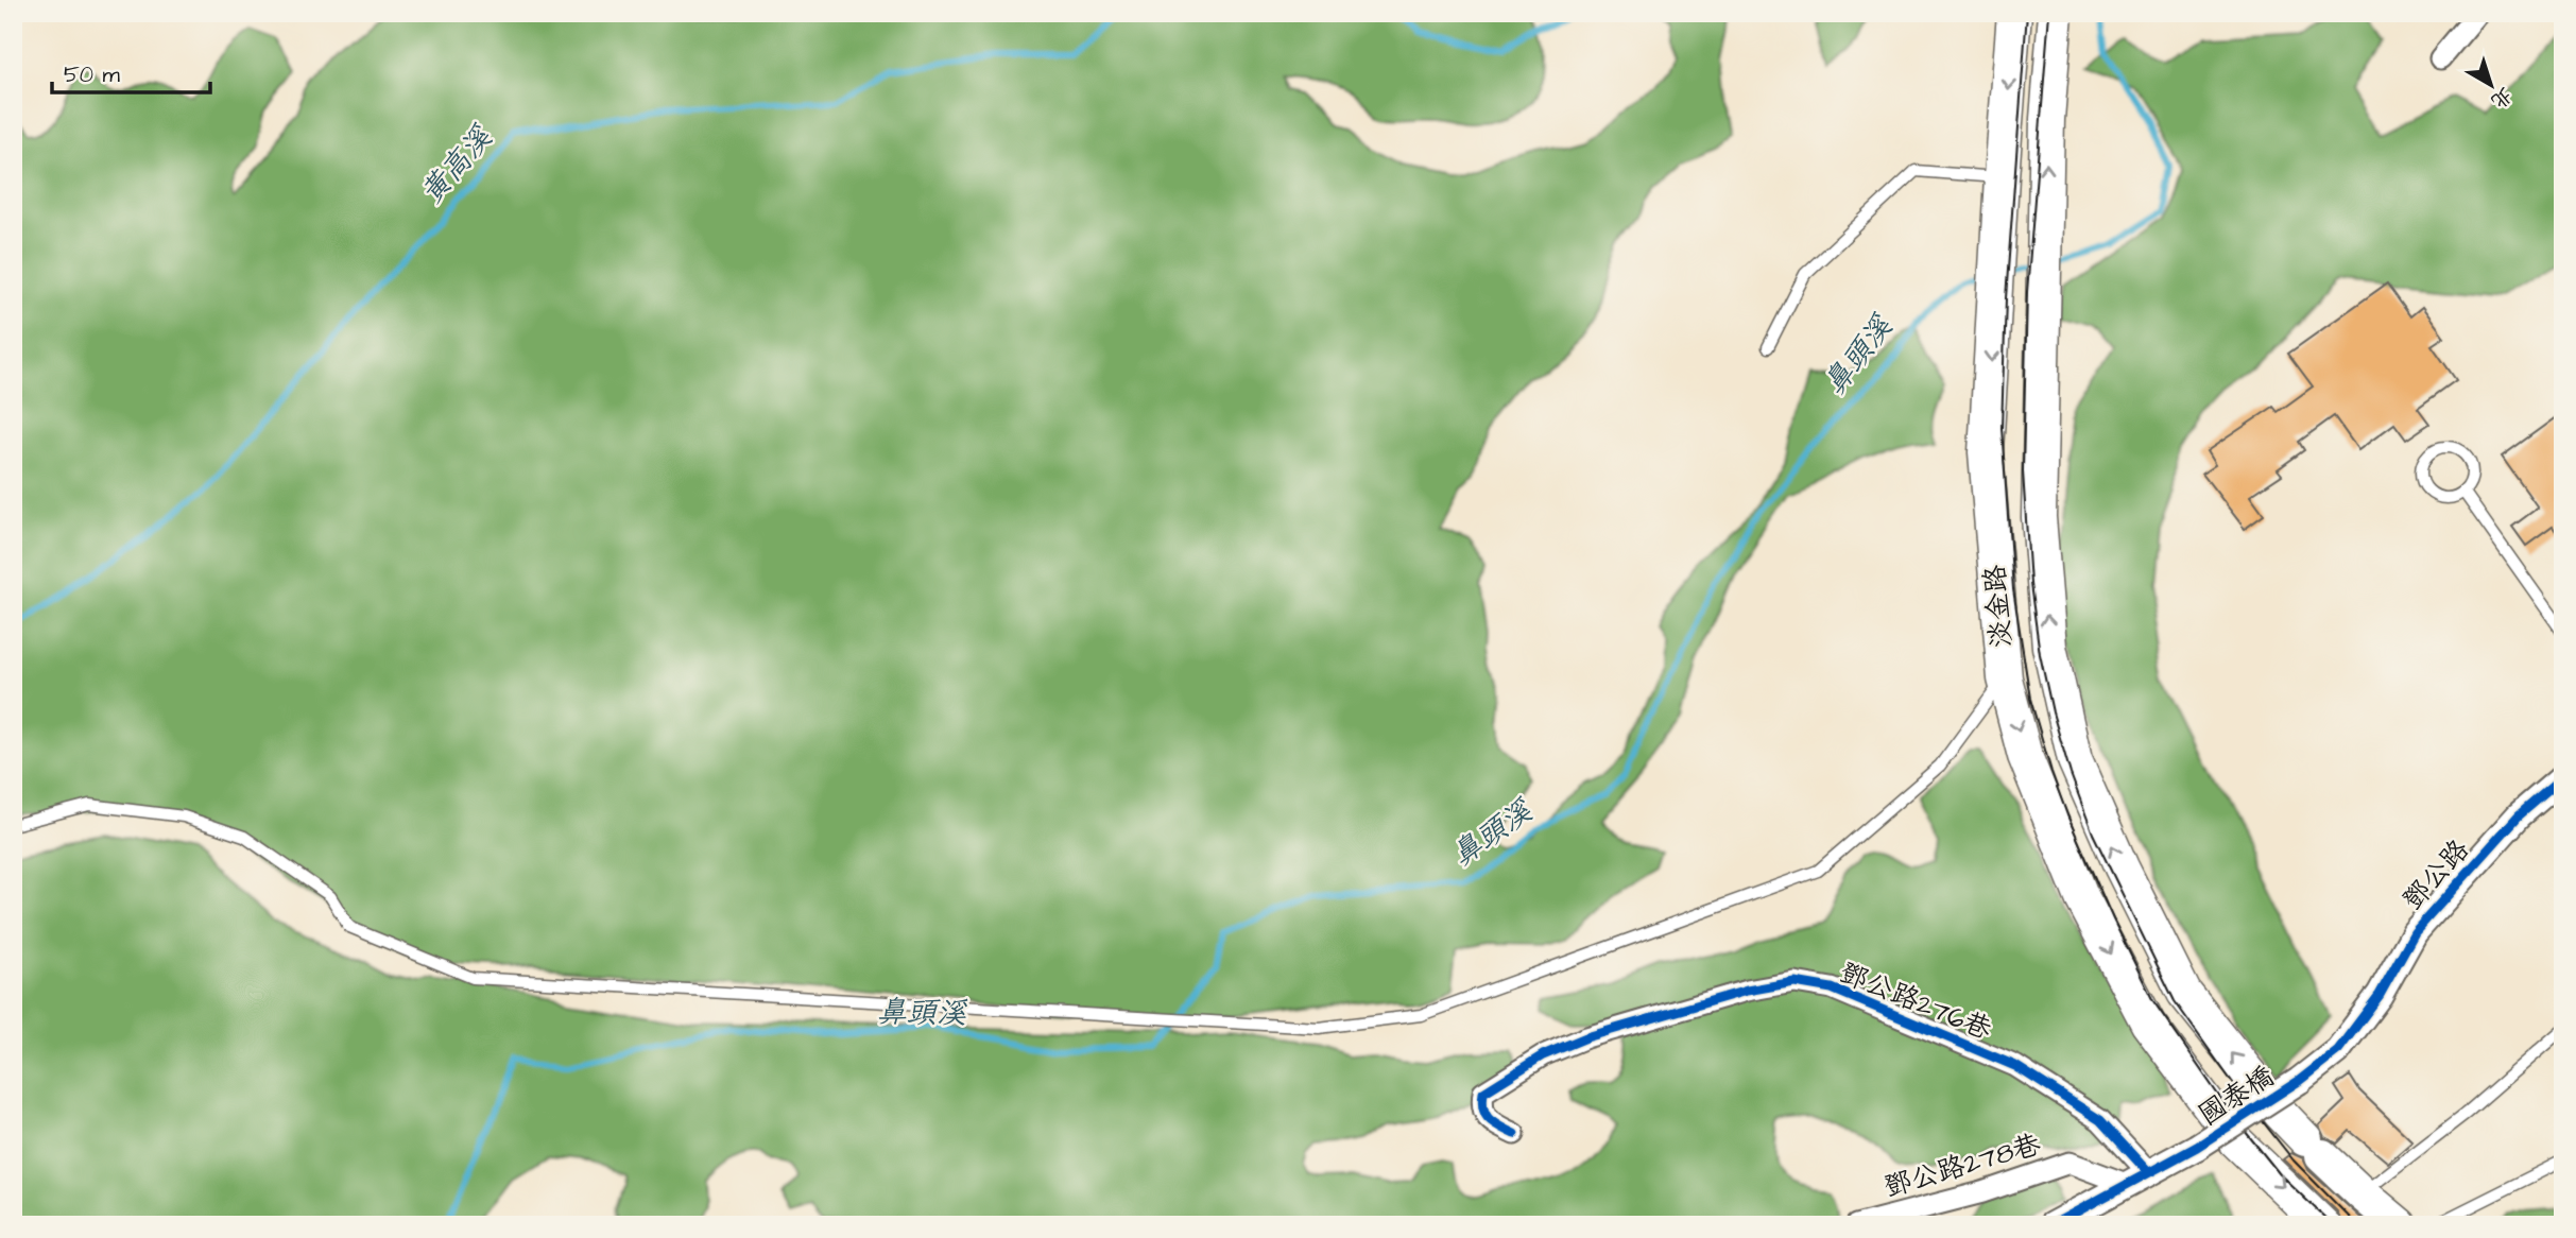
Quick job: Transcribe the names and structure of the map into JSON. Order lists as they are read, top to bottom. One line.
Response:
{"streets":{"main road":["淡金路"],"street":["鄧公路","鄧公路276巷","國泰橋","鄧公路278巷"]},"crossings":[["鄧公路","國泰橋"],["鄧公路276巷","國泰橋"],["鄧公路276巷","鄧公路278巷"],["國泰橋","鄧公路278巷"]],"water":["黃高溪","鼻頭溪"],"scale_bar":"50 m","north":"bottom right"}
